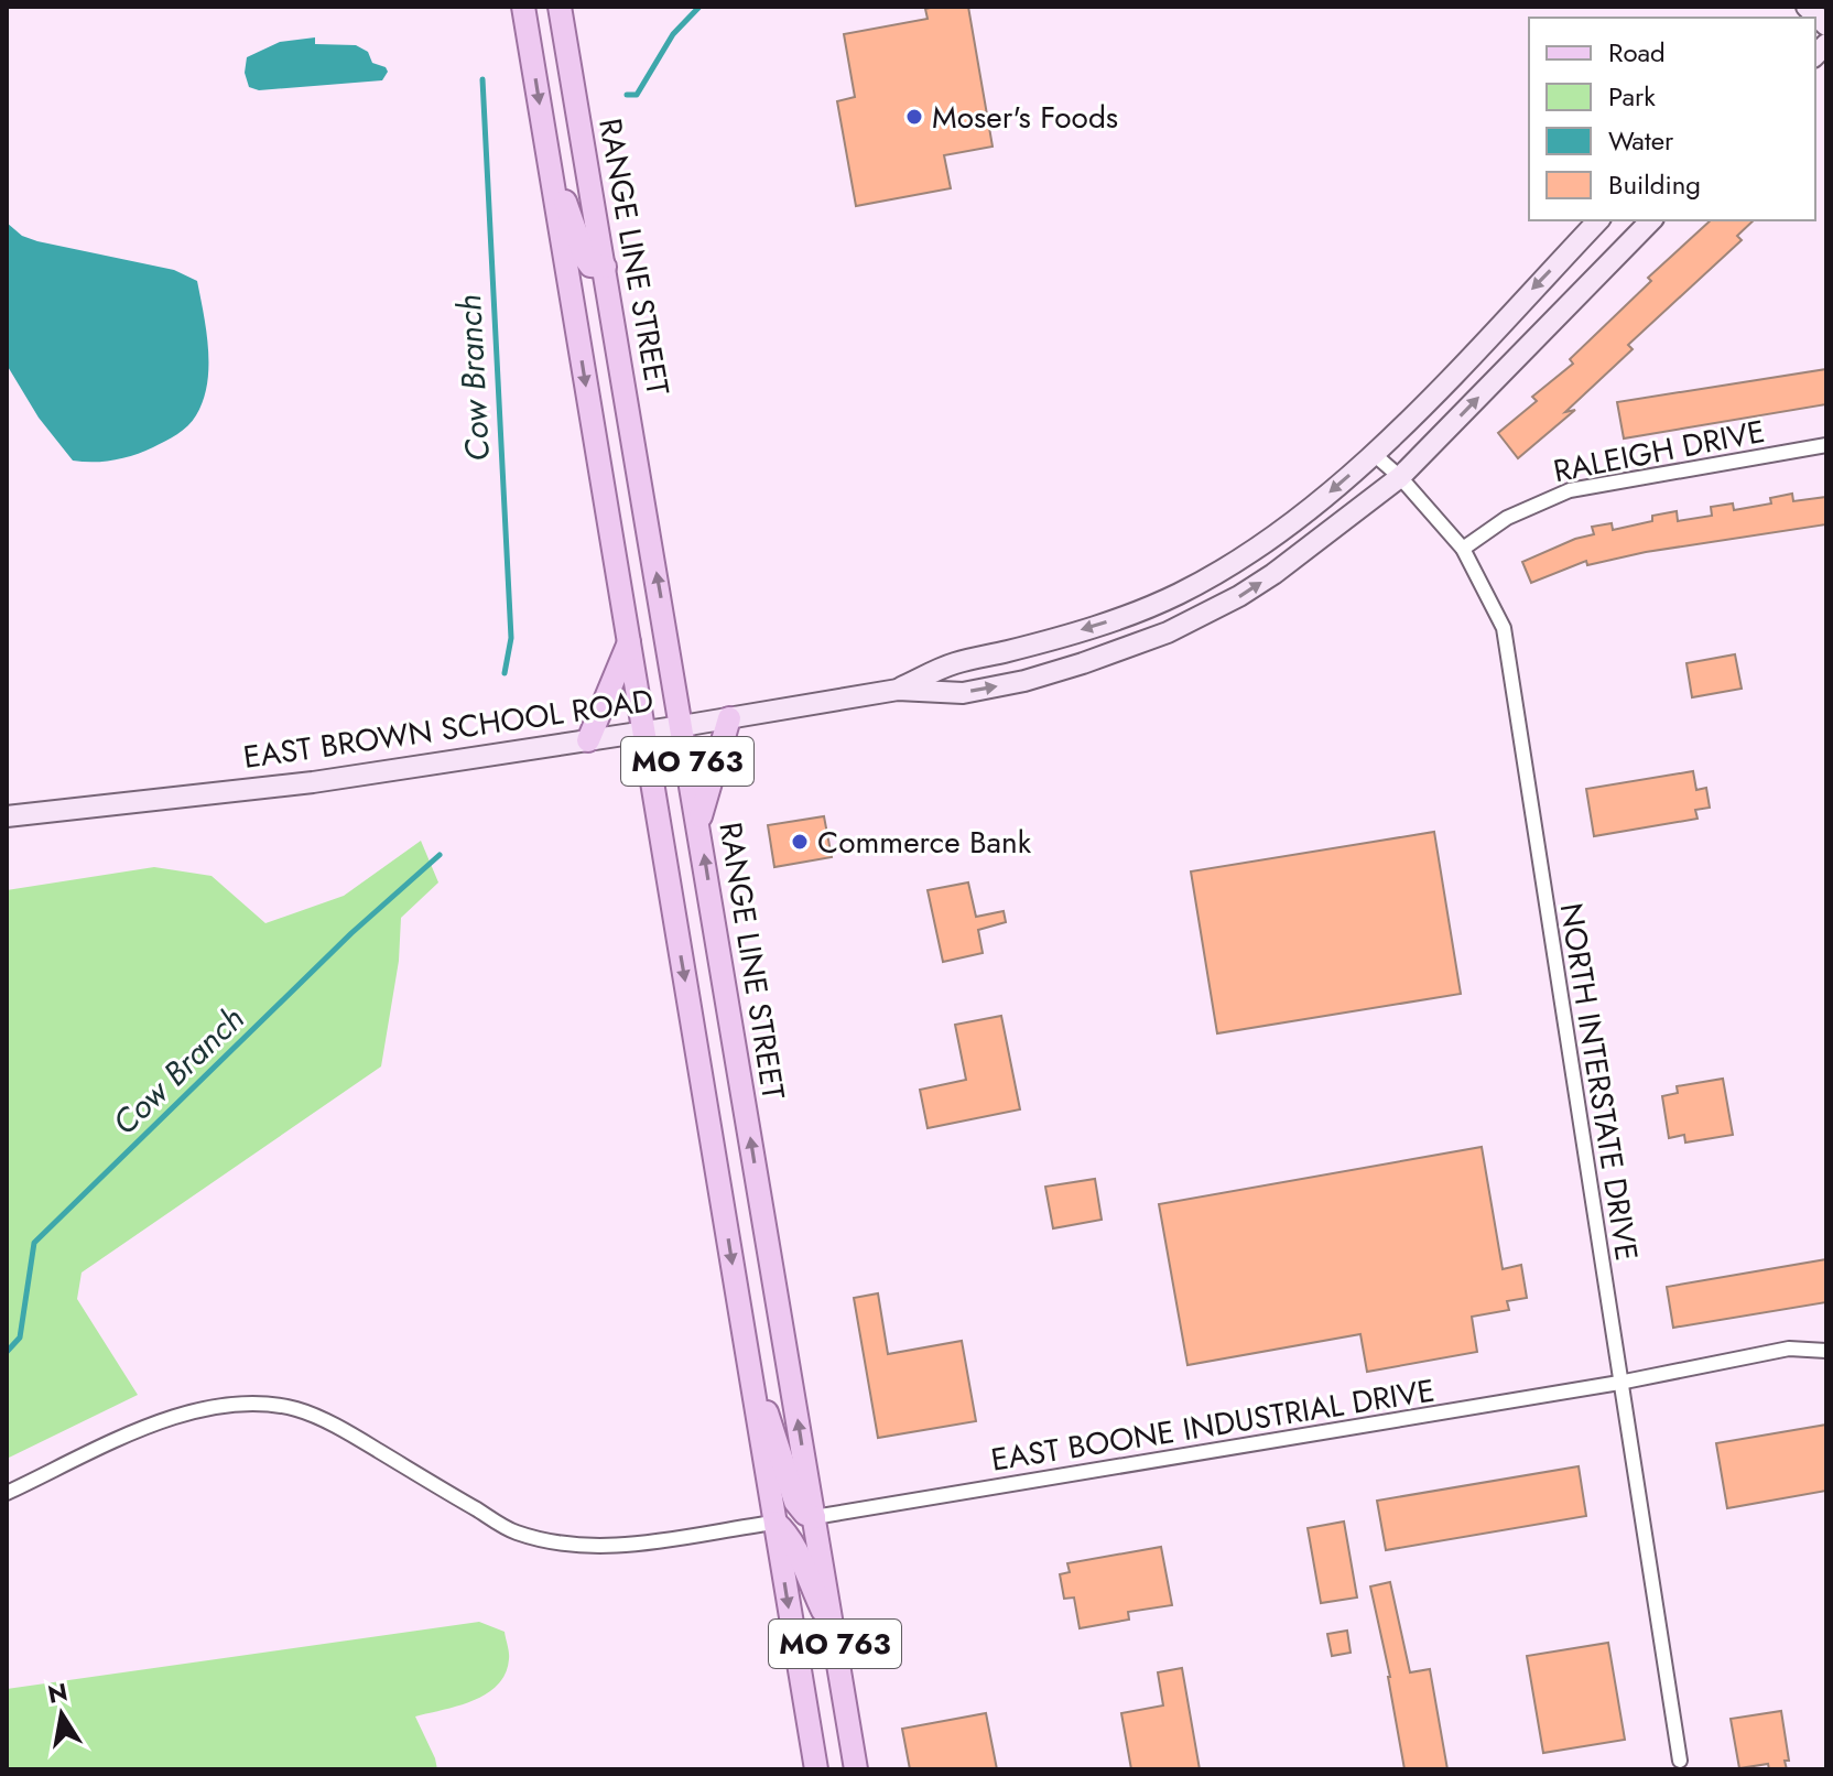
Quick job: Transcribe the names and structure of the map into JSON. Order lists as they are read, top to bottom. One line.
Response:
{"streets":{"main road":["RANGE LINE STREET","EAST BROWN SCHOOL ROAD","MO 763"],"street":["RALEIGH DRIVE","NORTH INTERSTATE DRIVE","EAST BOONE INDUSTRIAL DRIVE"]},"crossings":[["RANGE LINE STREET","EAST BROWN SCHOOL ROAD"],["RANGE LINE STREET","EAST BOONE INDUSTRIAL DRIVE"],["RALEIGH DRIVE","NORTH INTERSTATE DRIVE"],["EAST BROWN SCHOOL ROAD","MO 763"],["EAST BROWN SCHOOL ROAD","NORTH INTERSTATE DRIVE"],["NORTH INTERSTATE DRIVE","EAST BOONE INDUSTRIAL DRIVE"]],"water":["Cow Branch"],"places":["Moser's Foods","Commerce Bank"],"legend":["Road","Park","Water","Building"],"north":"top"}
